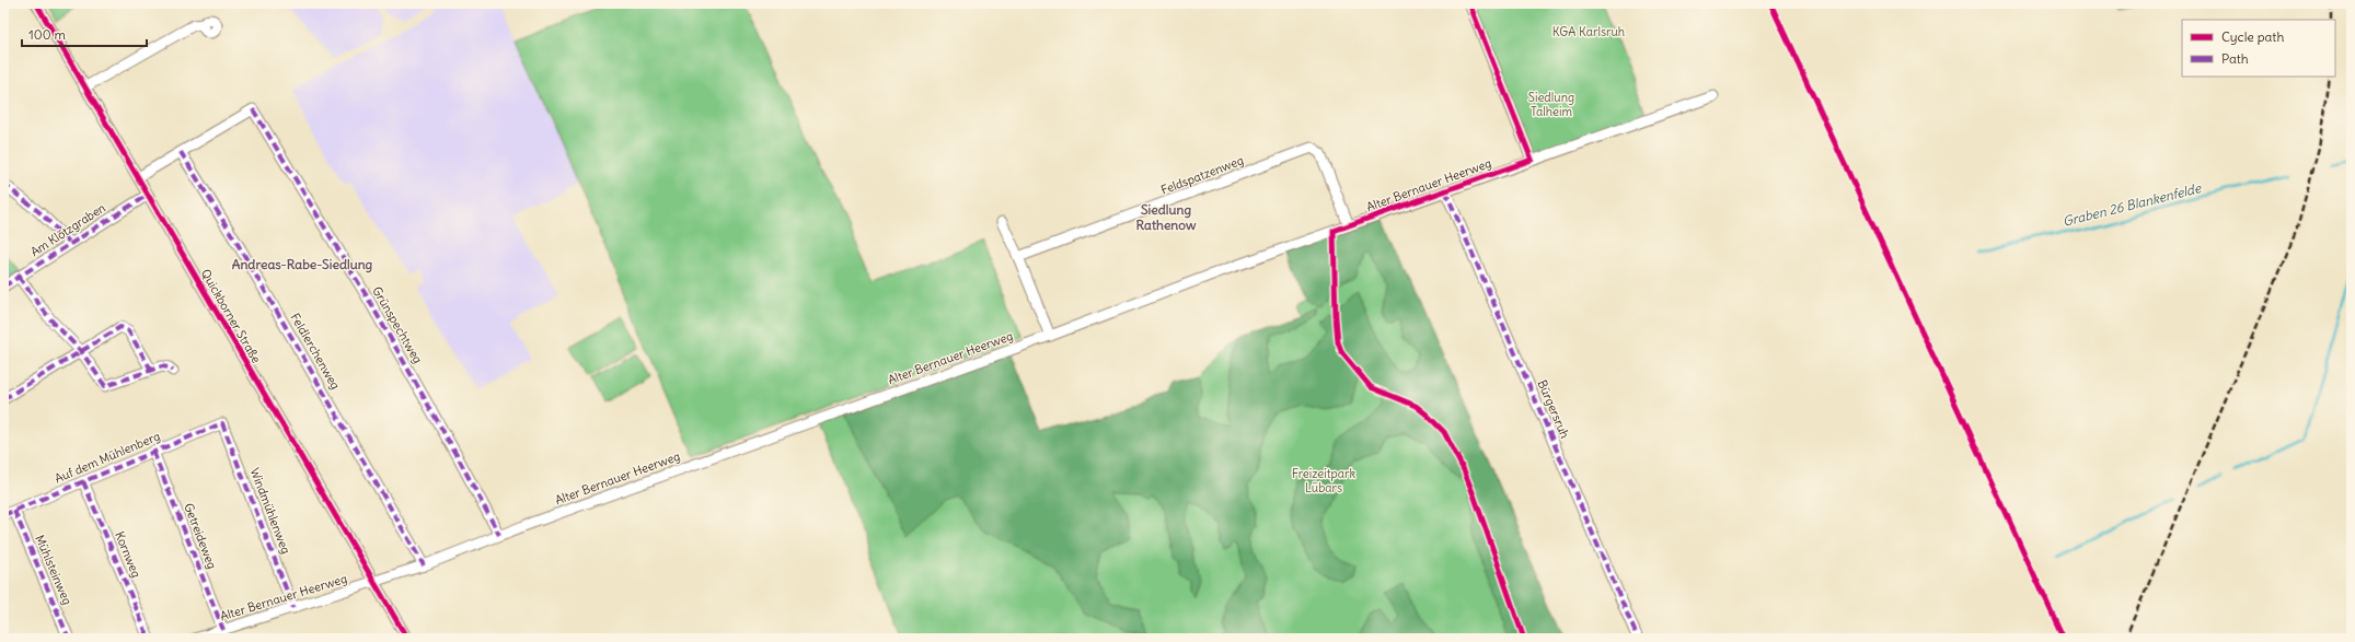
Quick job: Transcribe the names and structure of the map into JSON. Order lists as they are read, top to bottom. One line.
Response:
{"streets":{"street":["Feldspatzenweg","Alter Bernauer Heerweg","Am Klötzgraben","Quickborner Straße","Grünspechtweg","Feldlerchenweg","Bürgersruh","Auf dem Mühlenberg","Windmühlenweg","Getreideweg","Kornweg","Mühlsteinweg"]},"crossings":[["Feldspatzenweg","Alter Bernauer Heerweg"],["Alter Bernauer Heerweg","Quickborner Straße"],["Alter Bernauer Heerweg","Grünspechtweg"],["Alter Bernauer Heerweg","Feldlerchenweg"],["Alter Bernauer Heerweg","Bürgersruh"],["Alter Bernauer Heerweg","Windmühlenweg"],["Alter Bernauer Heerweg","Getreideweg"],["Am Klötzgraben","Quickborner Straße"],["Grünspechtweg","Feldlerchenweg"],["Auf dem Mühlenberg","Windmühlenweg"],["Auf dem Mühlenberg","Getreideweg"],["Auf dem Mühlenberg","Kornweg"],["Auf dem Mühlenberg","Mühlsteinweg"]],"districts":["Siedlung Rathenow","Andreas-Rabe-Siedlung"],"water":["Graben 26 Blankenfelde"],"parks":["KGA Karlsruh","Siedlung Talheim","Freizeitpark Lübars"],"legend":["Cycle path","Path"],"scale_bar":"100 m"}
